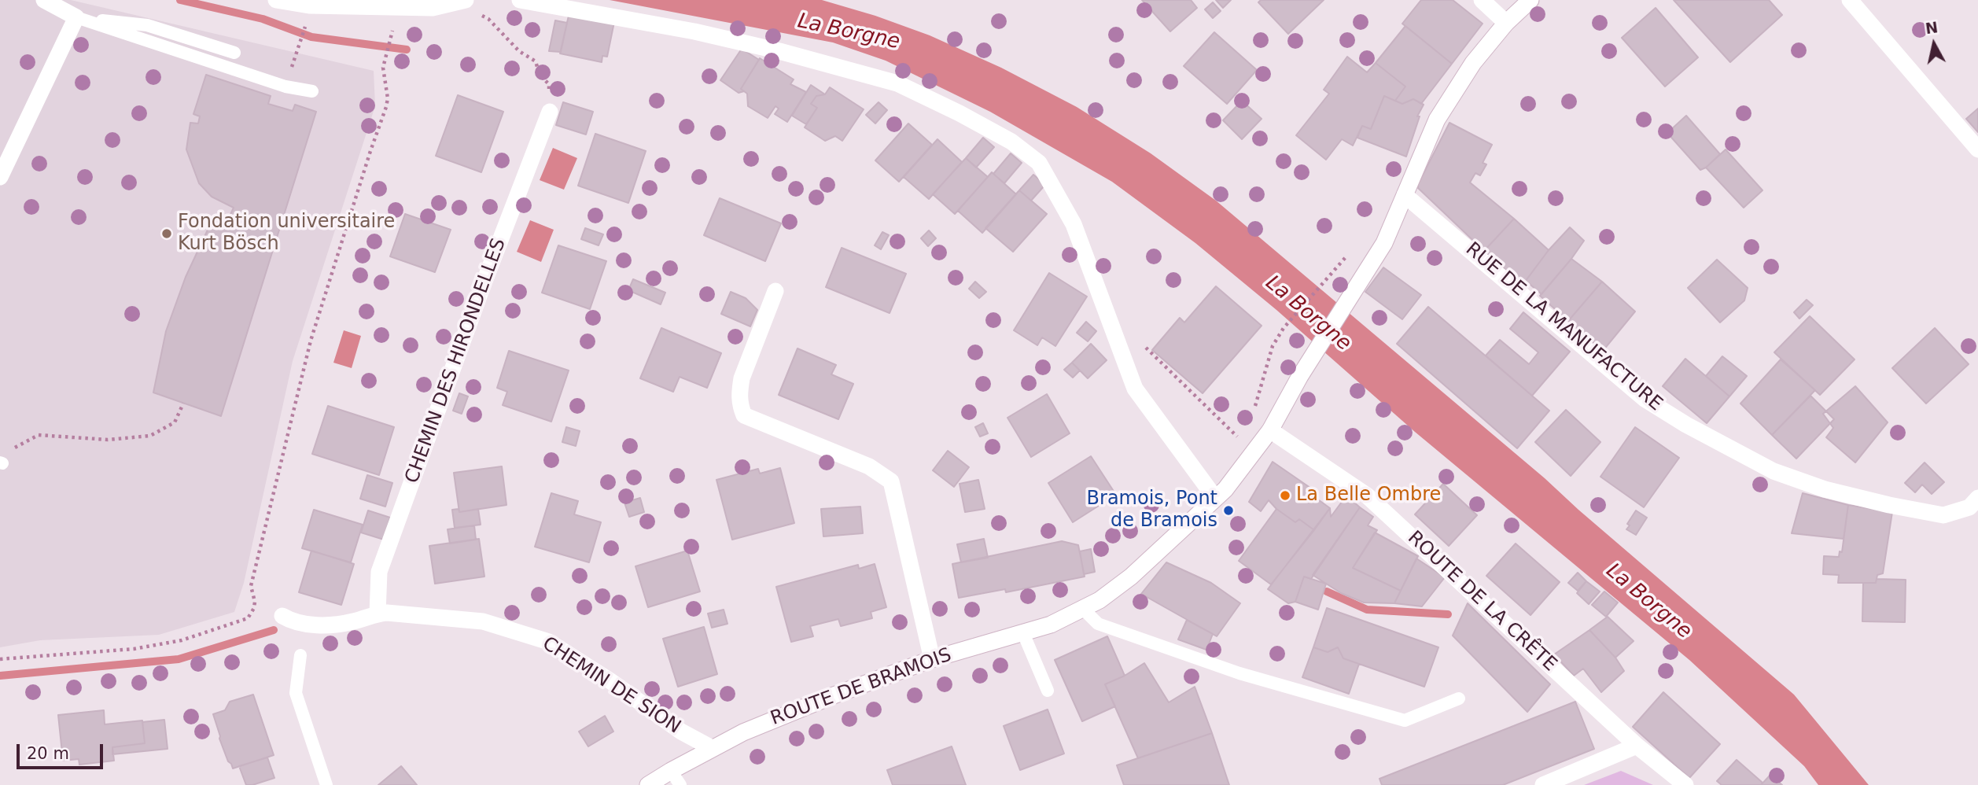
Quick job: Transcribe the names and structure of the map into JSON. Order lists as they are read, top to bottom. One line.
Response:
{"streets":{"street":["RUE DE LA MANUFACTURE","CHEMIN DES HIRONDELLES","ROUTE DE LA CRÊTE","CHEMIN DE SION","ROUTE DE BRAMOIS"]},"crossings":[["RUE DE LA MANUFACTURE","ROUTE DE BRAMOIS"],["CHEMIN DES HIRONDELLES","CHEMIN DE SION"],["ROUTE DE LA CRÊTE","ROUTE DE BRAMOIS"],["CHEMIN DE SION","ROUTE DE BRAMOIS"]],"water":["La Borgne"],"places":["Fondation universitaire Kurt Bösch","La Belle Ombre","Bramois, Pont de Bramois"],"scale_bar":"20 m","north":"top"}
